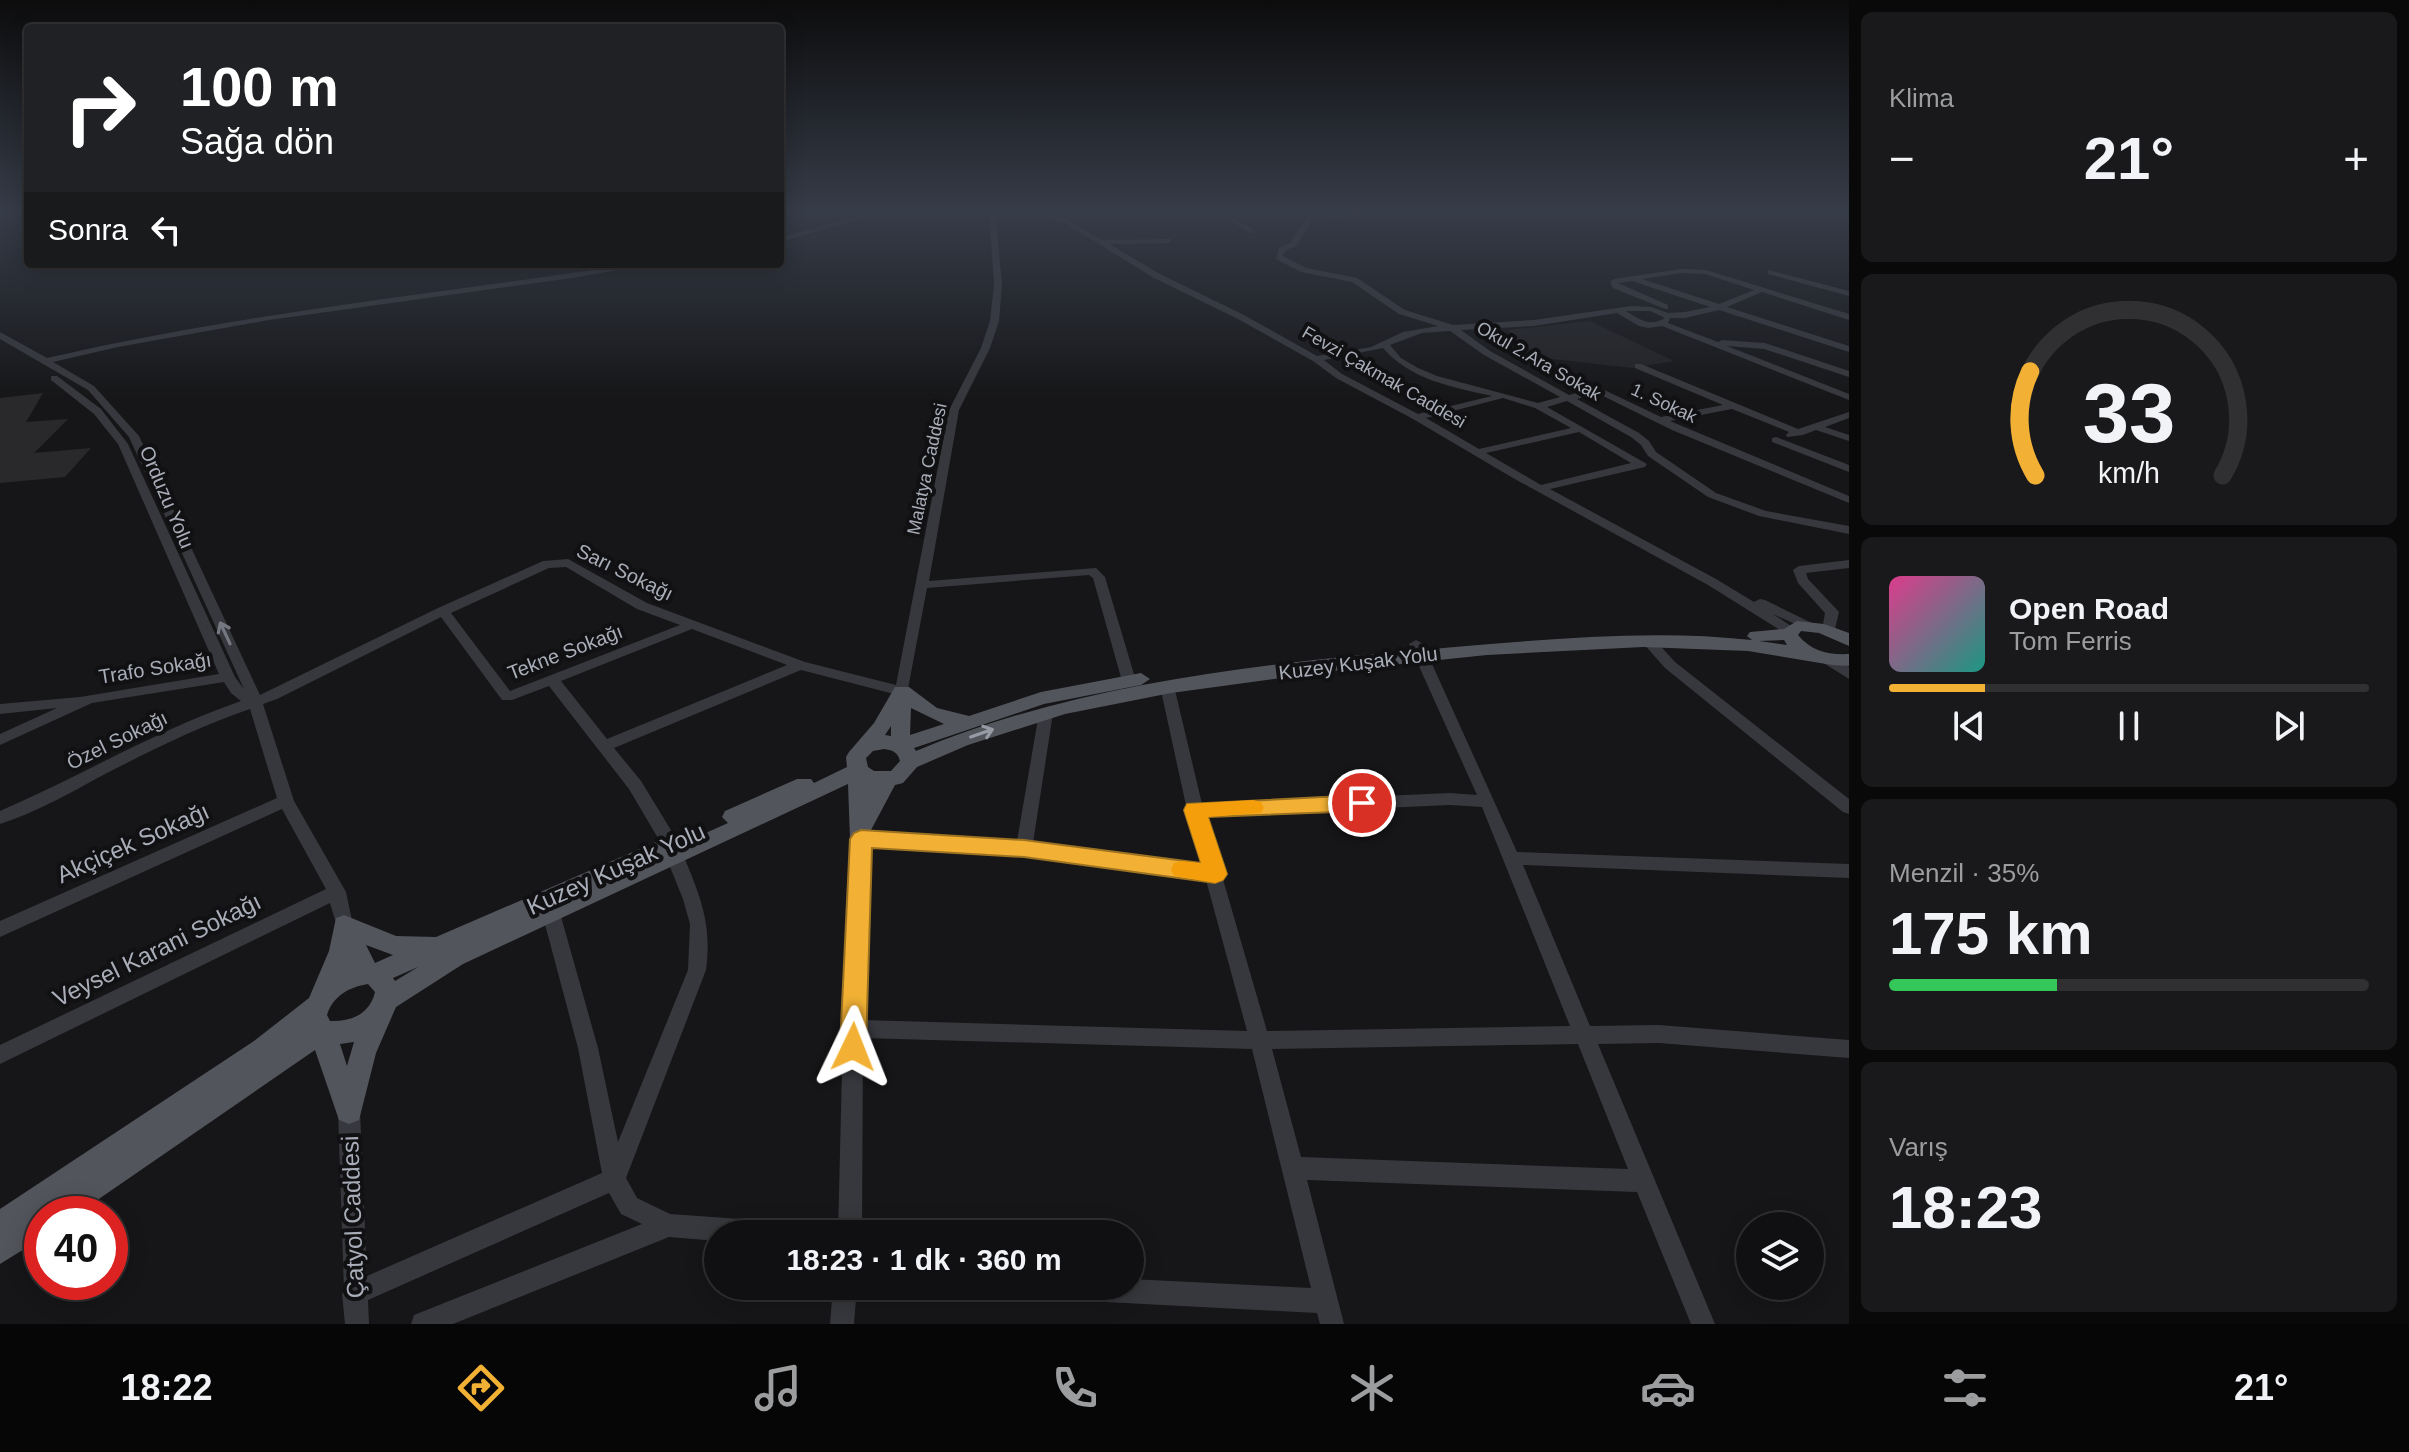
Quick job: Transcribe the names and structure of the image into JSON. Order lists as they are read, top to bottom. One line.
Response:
{"streets":{"main road":["Kuzey Kuşak Yolu"],"street":["Okul 2.Ara Sokak","Fevzi Çakmak Caddesi","1. Sokak","Malatya Caddesi","Orduzu Yolu","Sarı Sokağı","Tekne Sokağı","Trafo Sokağı","Özel Sokağı","Akçiçek Sokağı","Veysel Karani Sokağı","Çatyol Caddesi"]},"crossings":[["Okul 2.Ara Sokak","1. Sokak"],["Malatya Caddesi","Sarı Sokağı"],["Orduzu Yolu","Sarı Sokağı"],["Orduzu Yolu","Trafo Sokağı"],["Orduzu Yolu","Özel Sokağı"],["Sarı Sokağı","Tekne Sokağı"],["Sarı Sokağı","Özel Sokağı"]],"page":{"tile":["Klima",["Menzil · 35%","175 km"],["Varış","18:23"]],"turn":["100 m","Sağa dön"],"heat":["−","21°","+"],"then":"Sonra","song":["Open Road","Tom Ferris"],"limit":"40","trip":"18:23 · 1 dk · 360 m","tabs":["18:22","21°"],"gauge":["33","km/h"]}}
